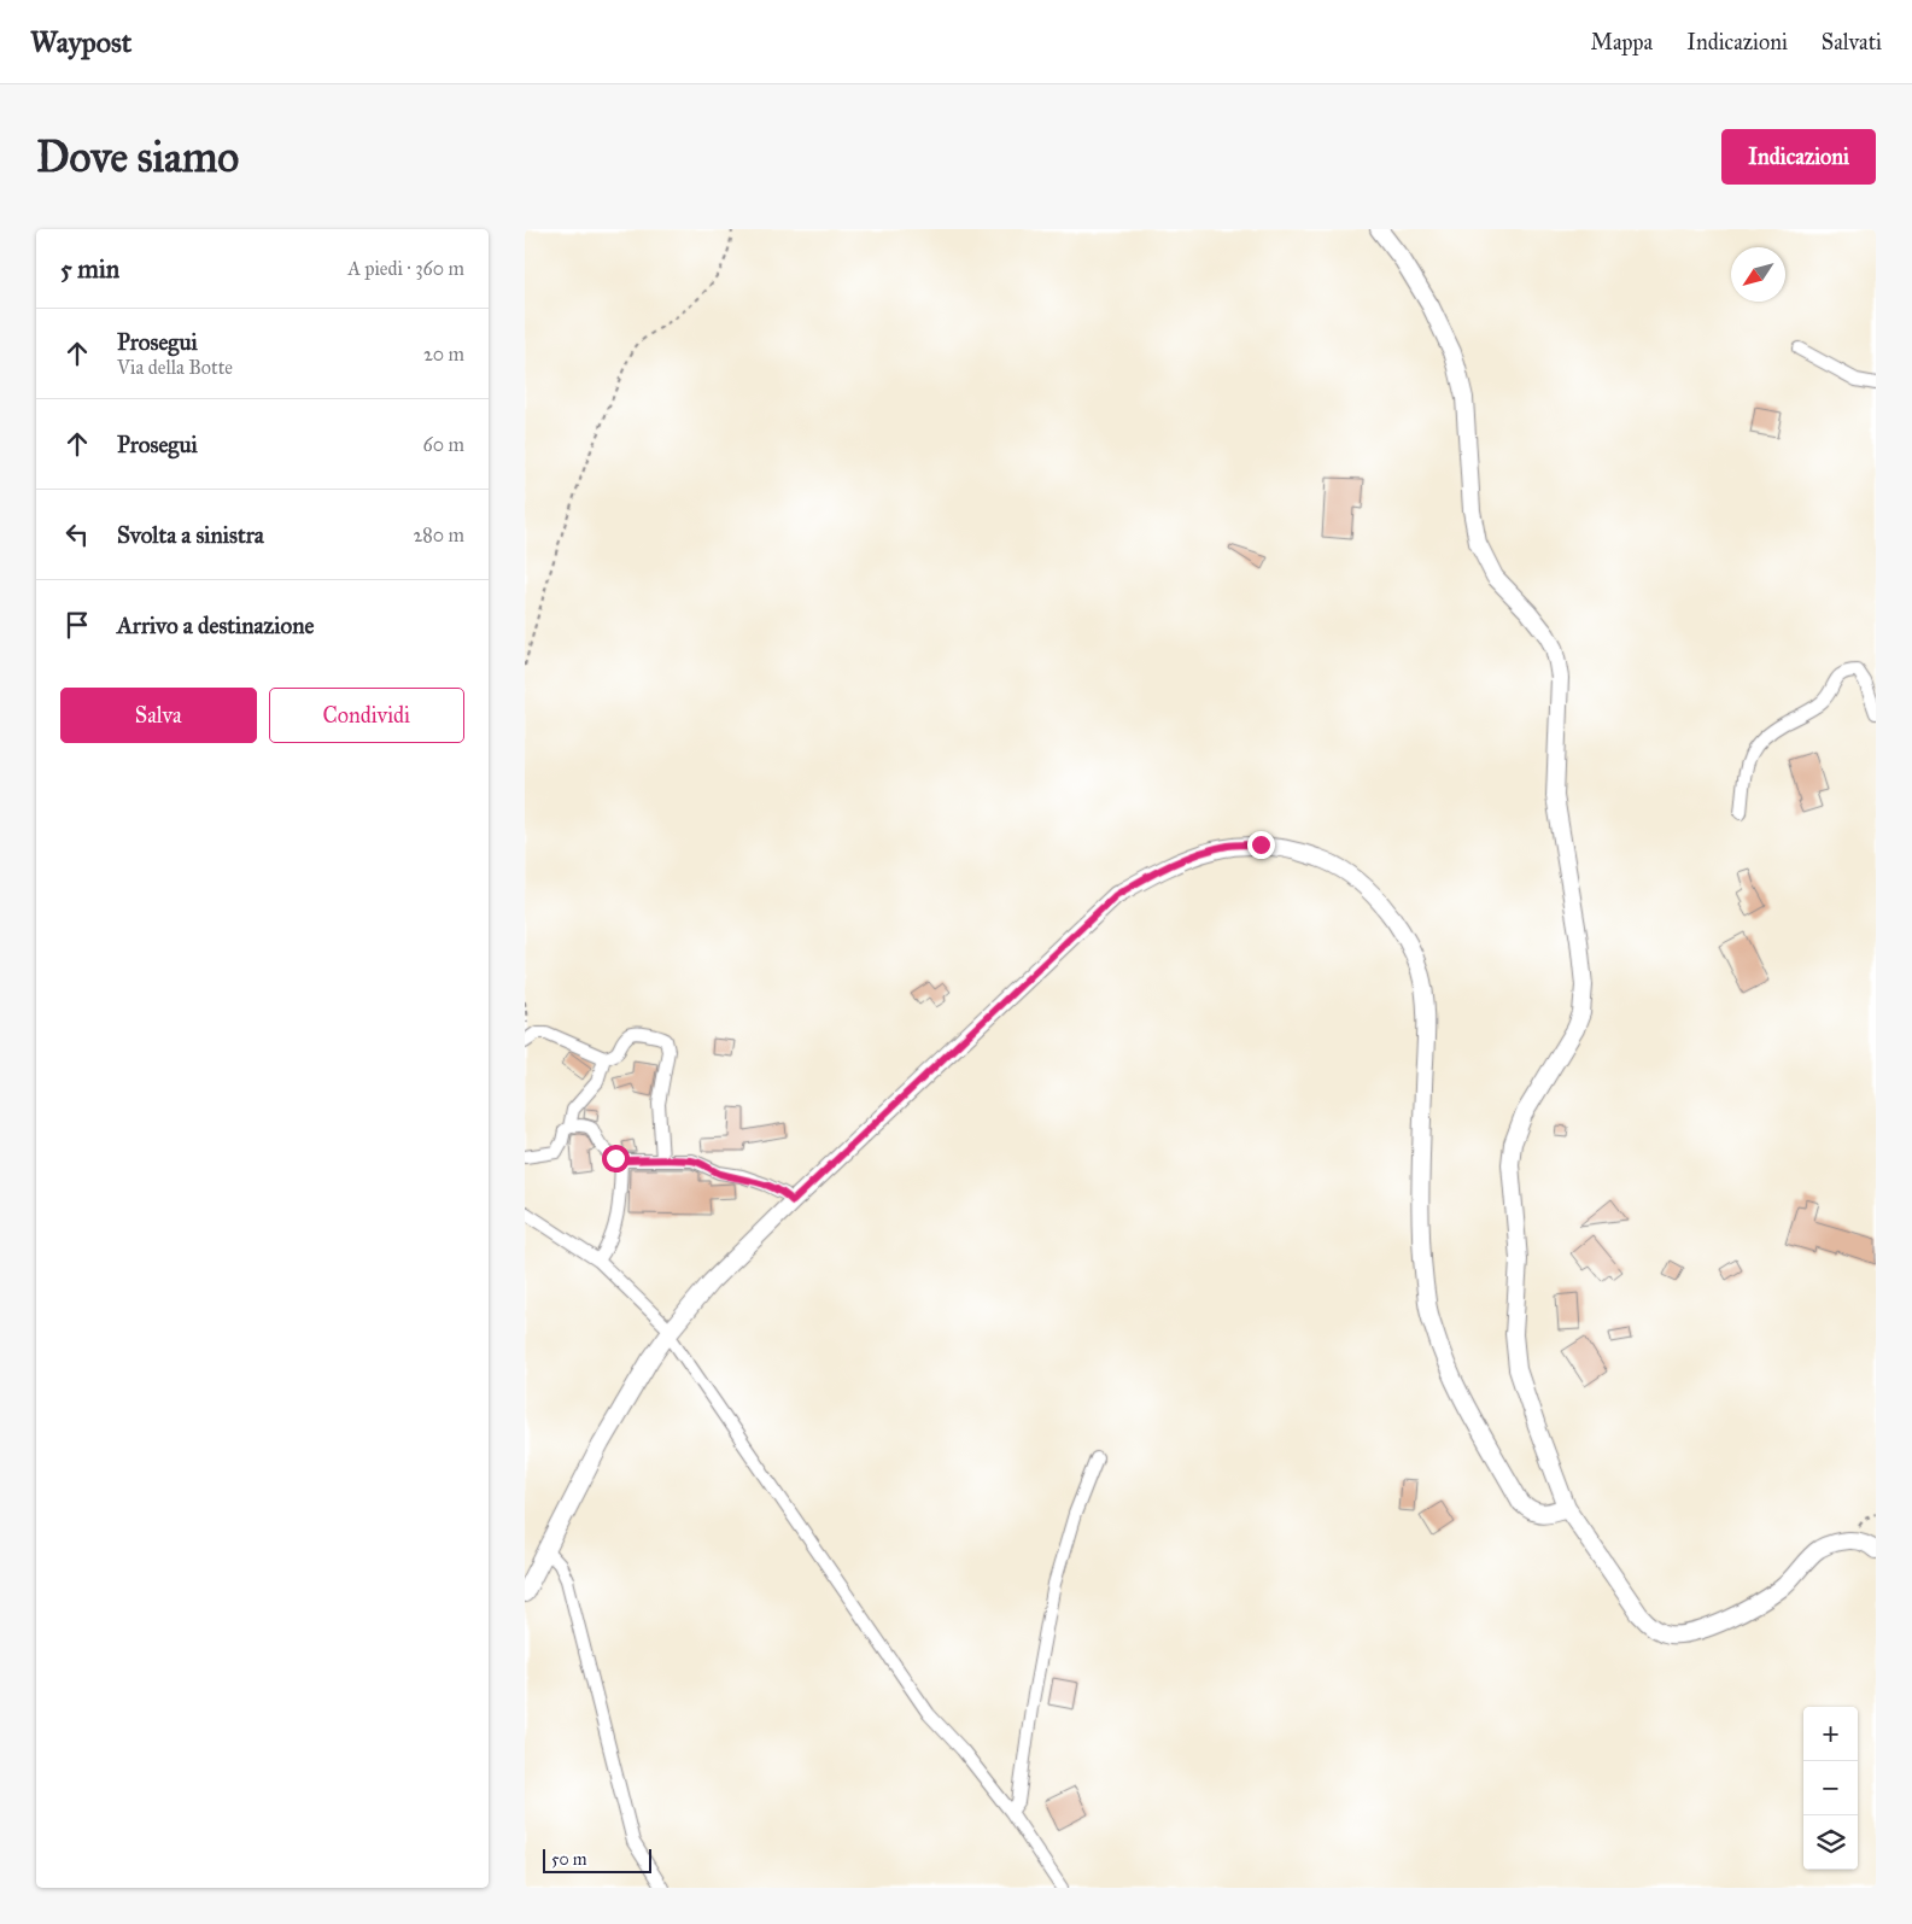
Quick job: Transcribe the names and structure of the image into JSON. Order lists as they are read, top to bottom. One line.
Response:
{"scale_bar":"50 m","north":"bottom left","page":{"header":"Waypost","nav":["Mappa","Indicazioni","Salvati"],"buttons":["Indicazioni",["Salva","Condividi"]],"title":"Dove siamo","heading":["5 min","A piedi · 360 m"],"list":[["Prosegui","Via della Botte","20 m"],["Prosegui","60 m"],["Svolta a sinistra","280 m"],"Arrivo a destinazione"],"map_buttons":["+","−"],"scale":"50 m"}}
